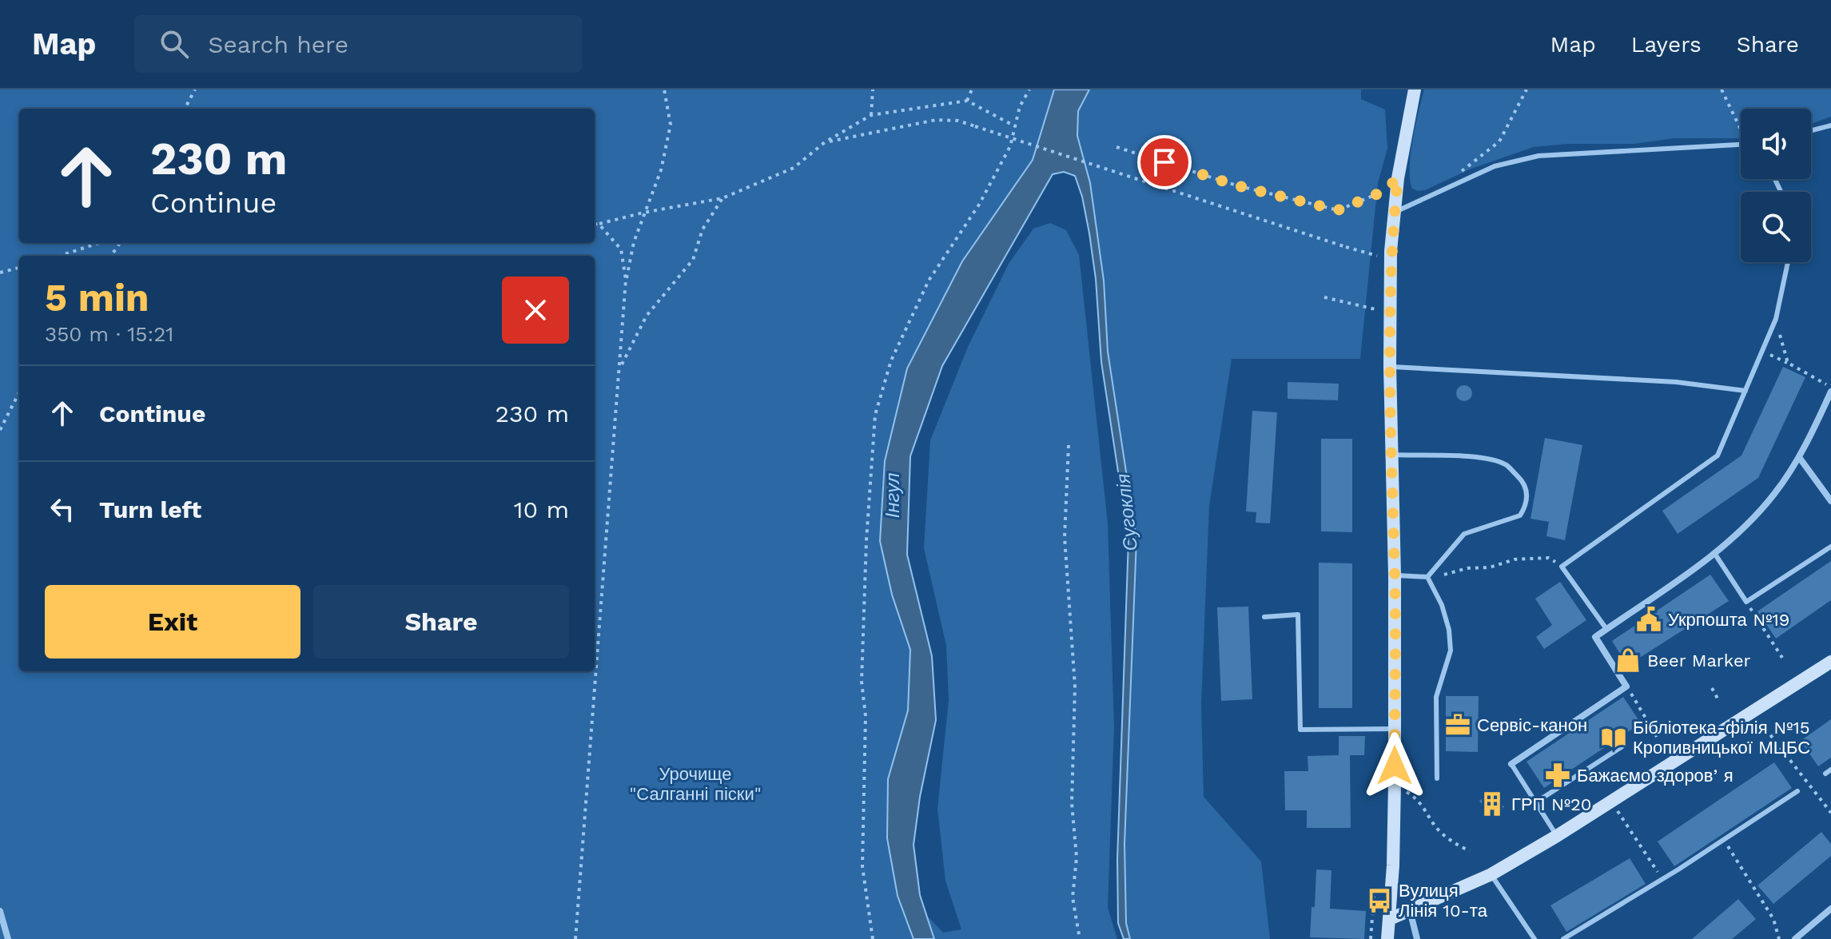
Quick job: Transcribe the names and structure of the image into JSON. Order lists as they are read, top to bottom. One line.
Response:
{"water":["Інгул","Сугоклія"],"parks":["Урочище \"Салганні піски\""],"places":{"public building":["Укрпошта №19"],"shop":["Beer Marker"],"office":["Сервіс-канон"],"library":["Бібліотека-філія №15 Кропивницької МЦБС"],"pharmacy":["Бажаємо здоровʼя"],"building":["ГРП №20"],"bus stop":["Вулиця Лінія 10-та"]},"page":{"header":"Map","search":"Search here","nav":["Map","Layers","Share"],"turn":["230 m","Continue"],"heading":["5 min","350 m · 15:21"],"list":[{"name":"Continue","value":"230 m"},{"name":"Turn left","value":"10 m"}],"buttons":["Exit","Share"]}}
